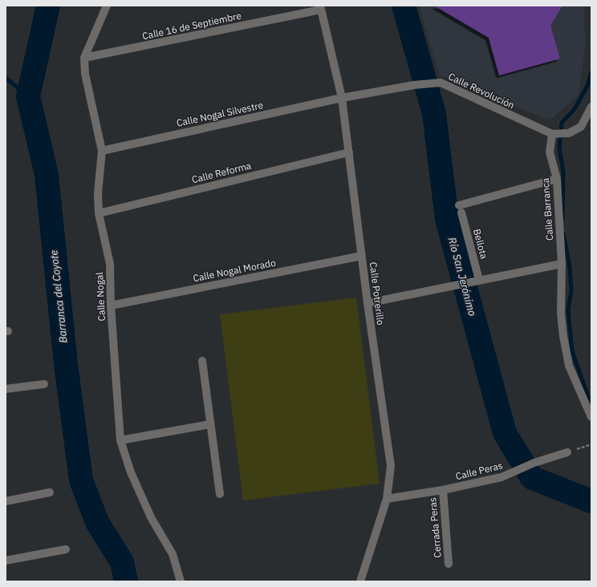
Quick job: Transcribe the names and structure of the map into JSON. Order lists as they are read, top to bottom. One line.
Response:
{"streets":{"street":["Calle 16 de Septiembre","Calle Revolución","Calle Nogal Silvestre","Calle Reforma","Calle Barranca","Bellota","Calle Nogal Morado","Calle Potrerillo","Calle Nogal","Calle Peras","Cerrada Peras"]},"crossings":[["Calle 16 de Septiembre","Calle Potrerillo"],["Calle 16 de Septiembre","Calle Nogal"],["Calle Revolución","Calle Nogal Silvestre"],["Calle Revolución","Calle Barranca"],["Calle Revolución","Calle Potrerillo"],["Calle Nogal Silvestre","Calle Potrerillo"],["Calle Nogal Silvestre","Calle Nogal"],["Calle Reforma","Calle Potrerillo"],["Calle Reforma","Calle Nogal"],["Calle Barranca","Bellota"],["Calle Nogal Morado","Calle Potrerillo"],["Calle Nogal Morado","Calle Nogal"],["Calle Potrerillo","Calle Peras"],["Calle Peras","Cerrada Peras"]],"water":["Río San Jerónimo","Barranca del Coyote"]}
